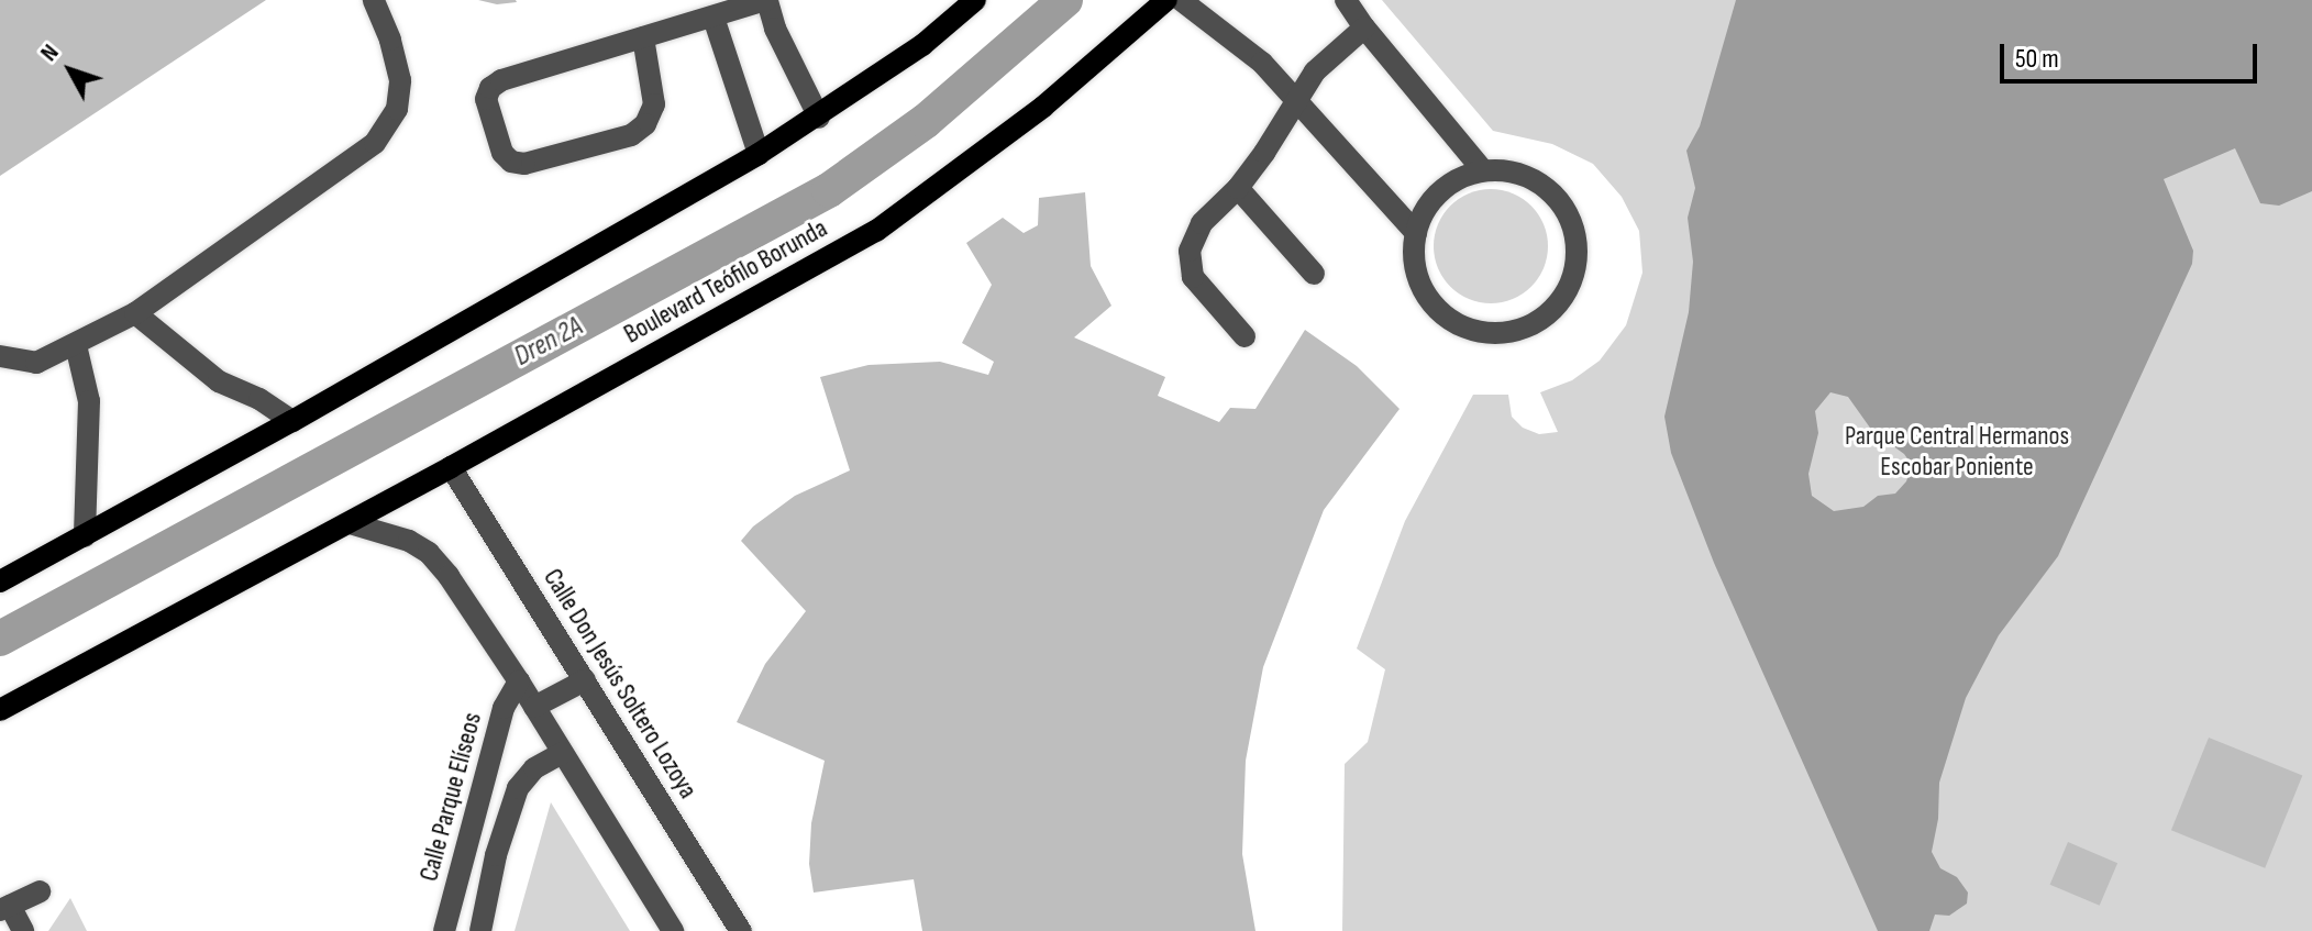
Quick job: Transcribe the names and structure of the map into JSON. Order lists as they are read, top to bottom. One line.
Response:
{"streets":{"main road":["Boulevard Teófilo Borunda"],"street":["Calle Don Jesús Soltero Lozoya","Calle Parque Elíseos"]},"crossings":[["Boulevard Teófilo Borunda","Calle Don Jesús Soltero Lozoya"]],"water":["Dren 2A"],"parks":["Parque Central Hermanos Escobar Poniente"],"scale_bar":"50 m","north":"top left"}
